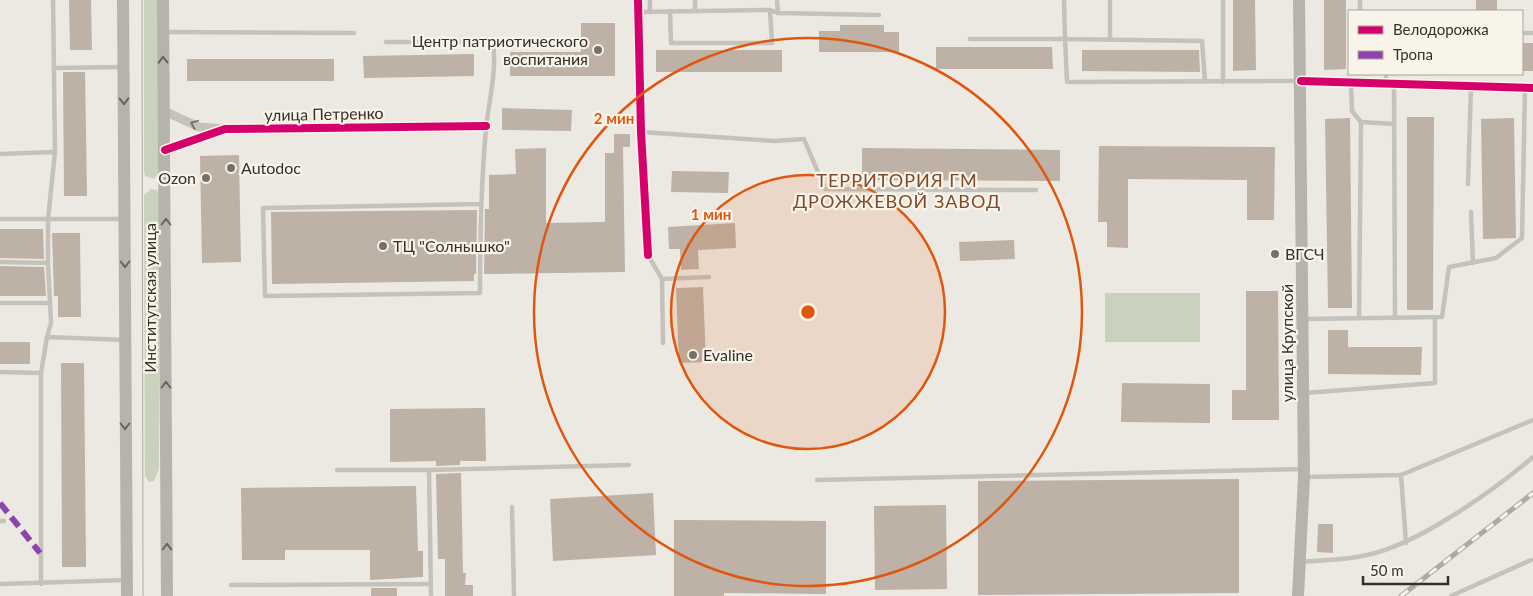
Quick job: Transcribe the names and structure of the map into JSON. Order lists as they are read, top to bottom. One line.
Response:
{"streets":{"main road":["Институтская улица","улица Крупской"],"street":["улица Петренко"]},"crossings":[["улица Петренко","Институтская улица"]],"districts":["ТЕРРИТОРИЯ ГМ ДРОЖЖЕВОЙ ЗАВОД"],"places":["Центр патриотического воспитания","Autodoc","Ozon","ТЦ \"Солнышко\"","ВГСЧ","Evaline"],"legend":["Велодорожка","Тропа"],"scale_bar":"50 m","rings":["2 мин","1 мин"]}
